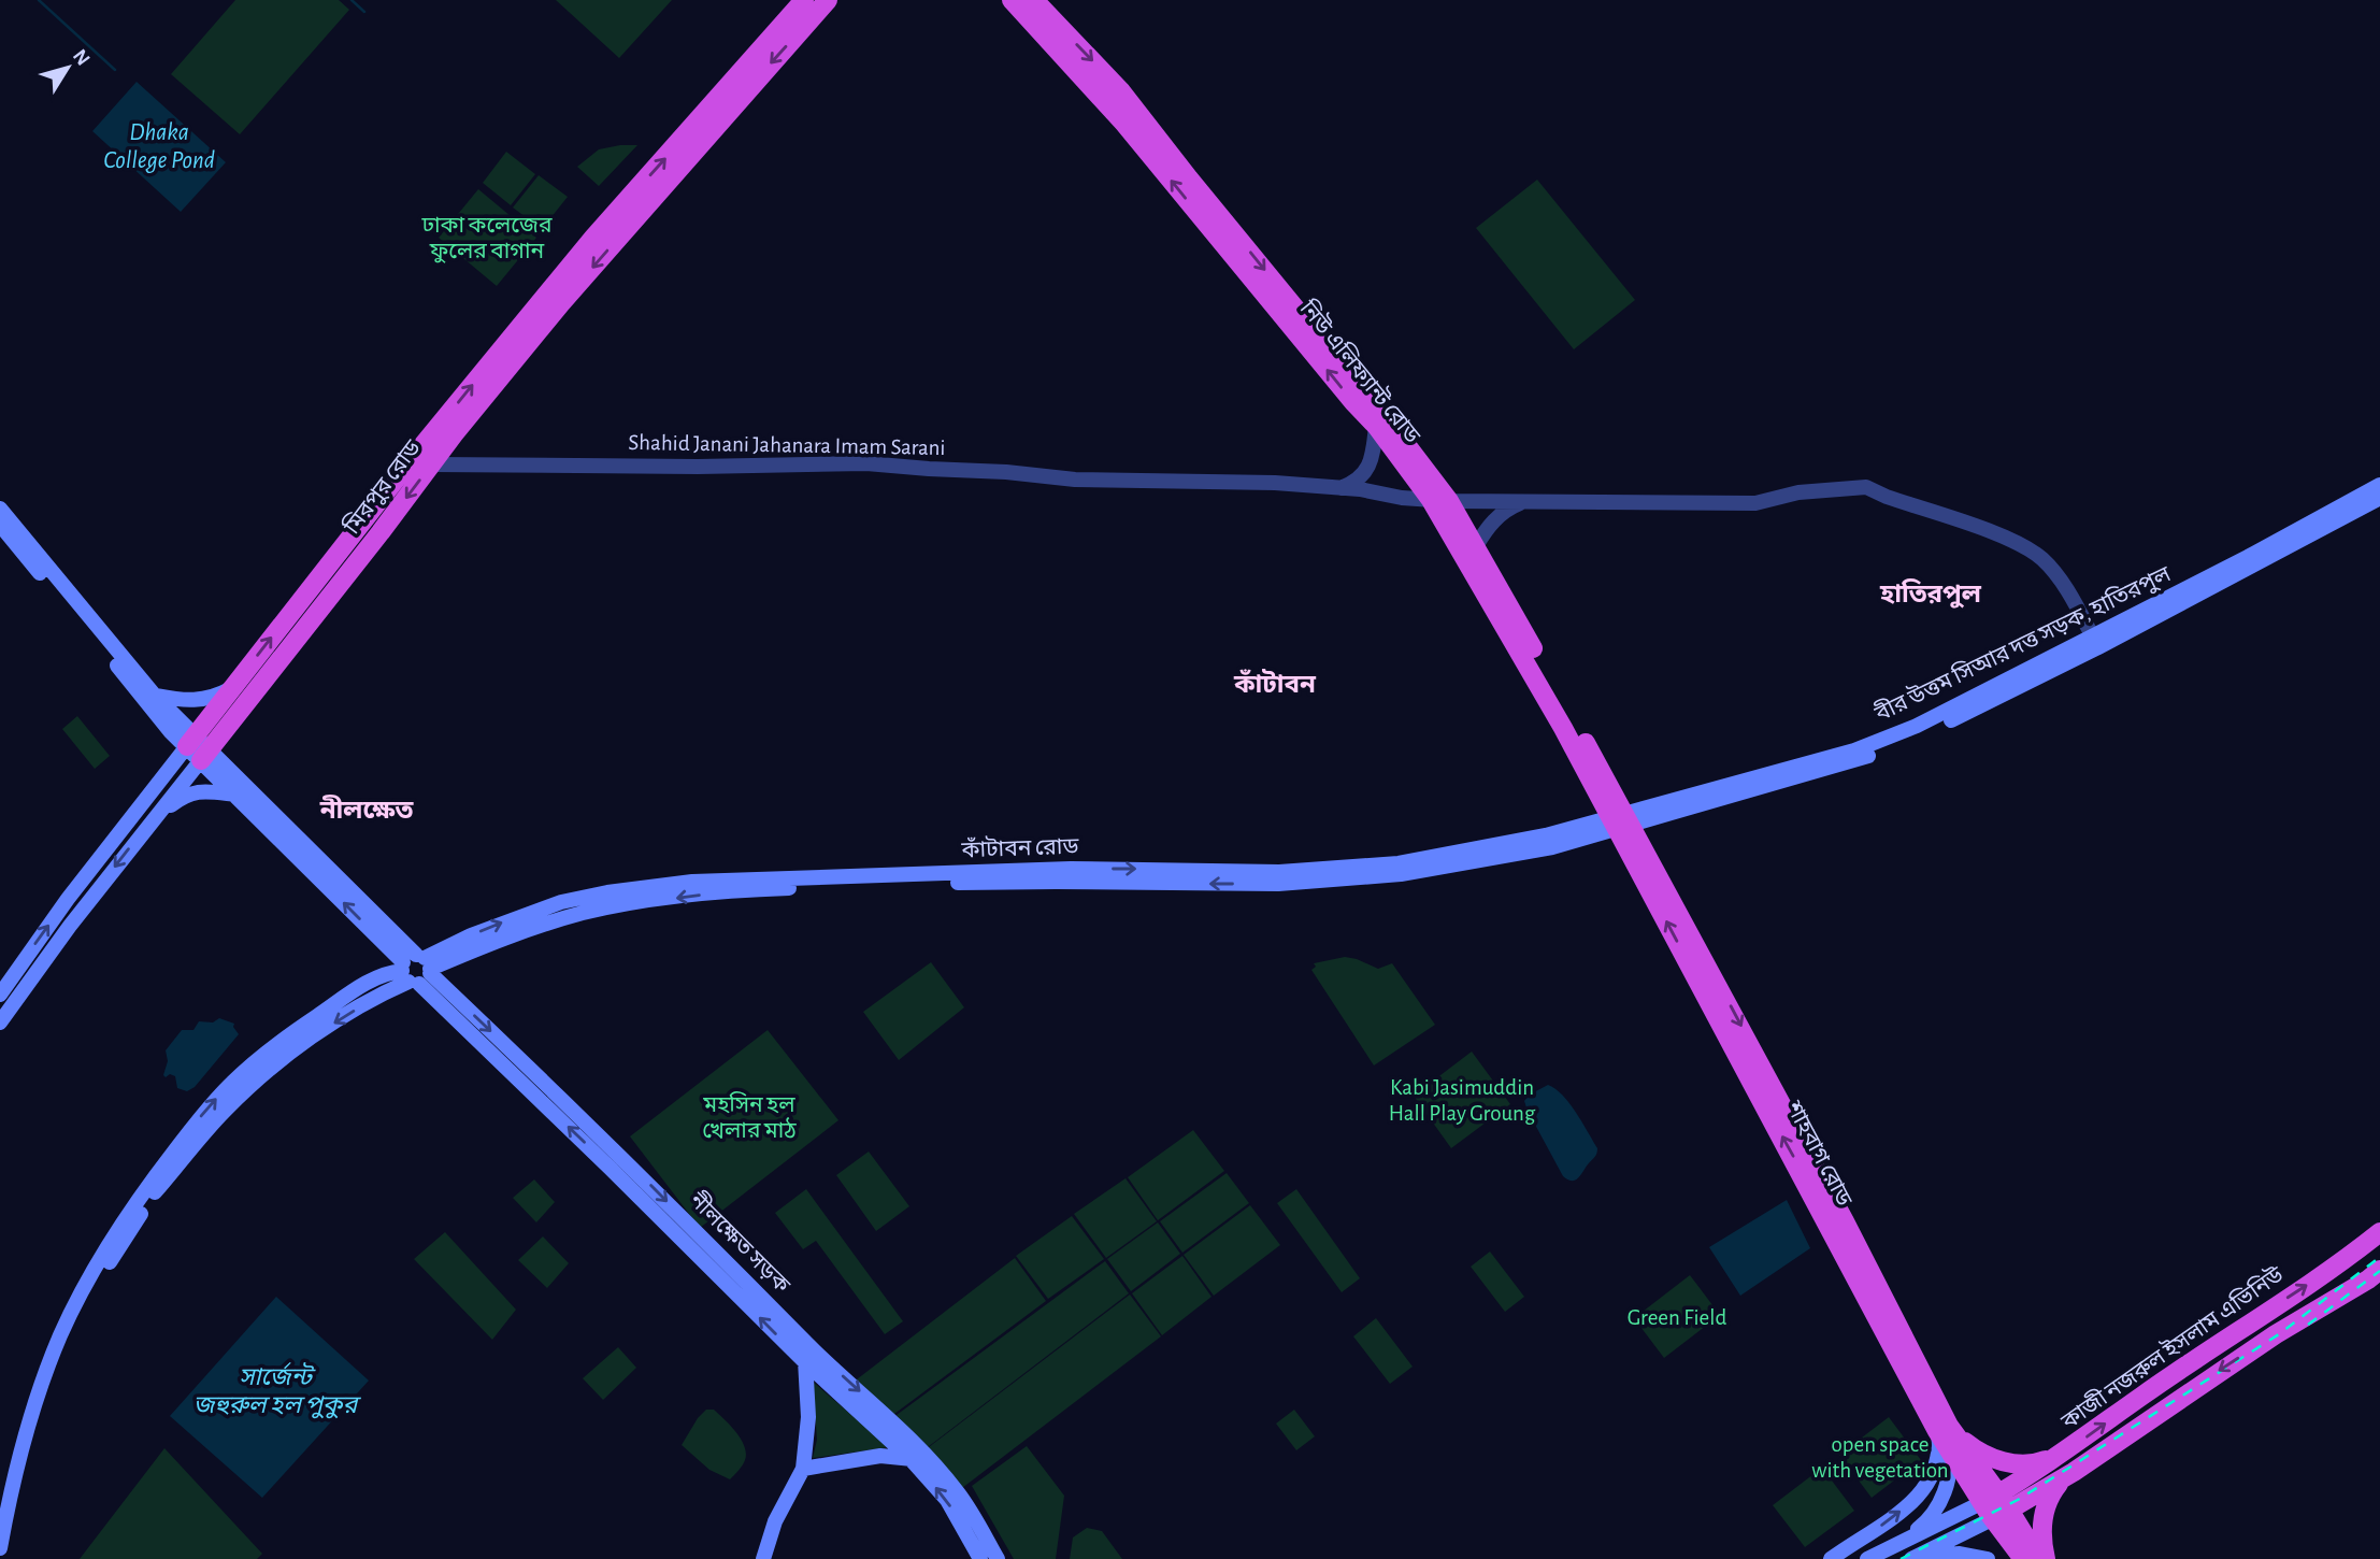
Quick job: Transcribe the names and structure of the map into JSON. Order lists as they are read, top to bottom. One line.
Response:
{"streets":{"highway":["নিউ এলিফ্যান্ট রোড","মিরপুর রোড","শাহবাগ রোড","কাজী নজরুল ইসলাম এভিনিউ"],"main road":["বীর উত্তম সিআর দত্ত সড়ক, হাতিরপুল","কাঁটাবন রোড","নীলক্ষেত সড়ক"],"street":["Shahid Janani Jahanara Imam Sarani"]},"crossings":[["নিউ এলিফ্যান্ট রোড","Shahid Janani Jahanara Imam Sarani"],["নিউ এলিফ্যান্ট রোড","বীর উত্তম সিআর দত্ত সড়ক, হাতিরপুল"],["নিউ এলিফ্যান্ট রোড","কাঁটাবন রোড"],["নিউ এলিফ্যান্ট রোড","শাহবাগ রোড"],["Shahid Janani Jahanara Imam Sarani","মিরপুর রোড"],["মিরপুর রোড","নীলক্ষেত সড়ক"],["বীর উত্তম সিআর দত্ত সড়ক, হাতিরপুল","কাঁটাবন রোড"],["বীর উত্তম সিআর দত্ত সড়ক, হাতিরপুল","শাহবাগ রোড"],["কাঁটাবন রোড","শাহবাগ রোড"],["কাঁটাবন রোড","নীলক্ষেত সড়ক"],["শাহবাগ রোড","কাজী নজরুল ইসলাম এভিনিউ"]],"districts":["হাতিরপুল","কাঁটাবন","নীলক্ষেত"],"water":["Dhaka College Pond","সার্জেন্ট জহুরুল হল পুকুর"],"parks":["ঢাকা কলেজের ফুলের বাগান","Kabi Jasimuddin Hall Play Groung","মহসিন হল খেলার মাঠ","Green Field","open space with vegetation"],"north":"top right"}
